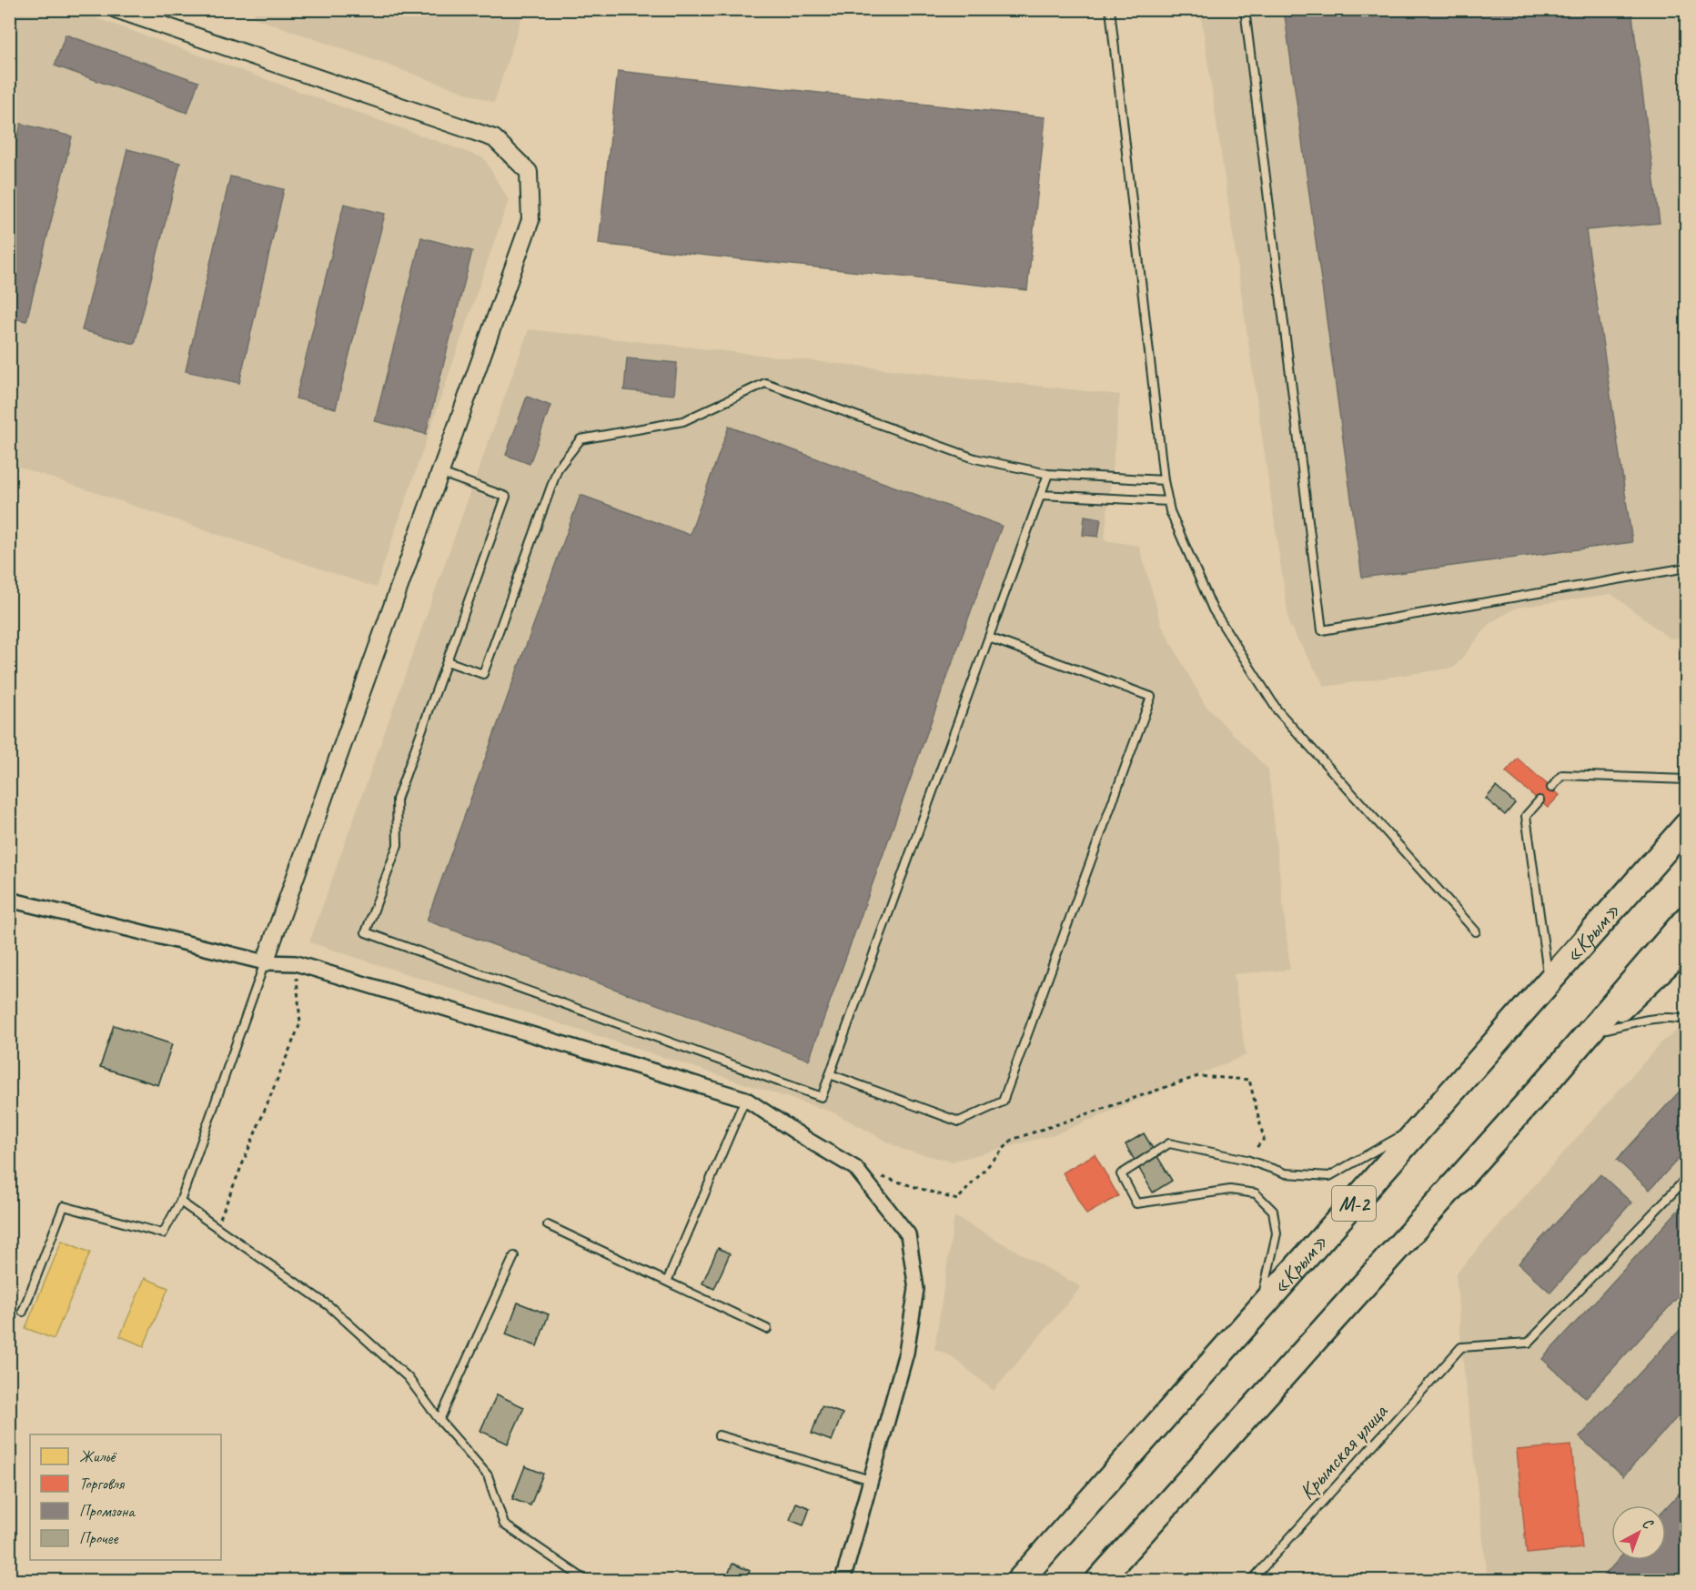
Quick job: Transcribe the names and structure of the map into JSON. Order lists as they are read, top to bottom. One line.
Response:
{"streets":{"highway":["«Крым»","М-2"],"lane":["Крымская улица"]},"legend":["Жильё","Торговля","Промзона","Прочее"],"north":"top right"}
